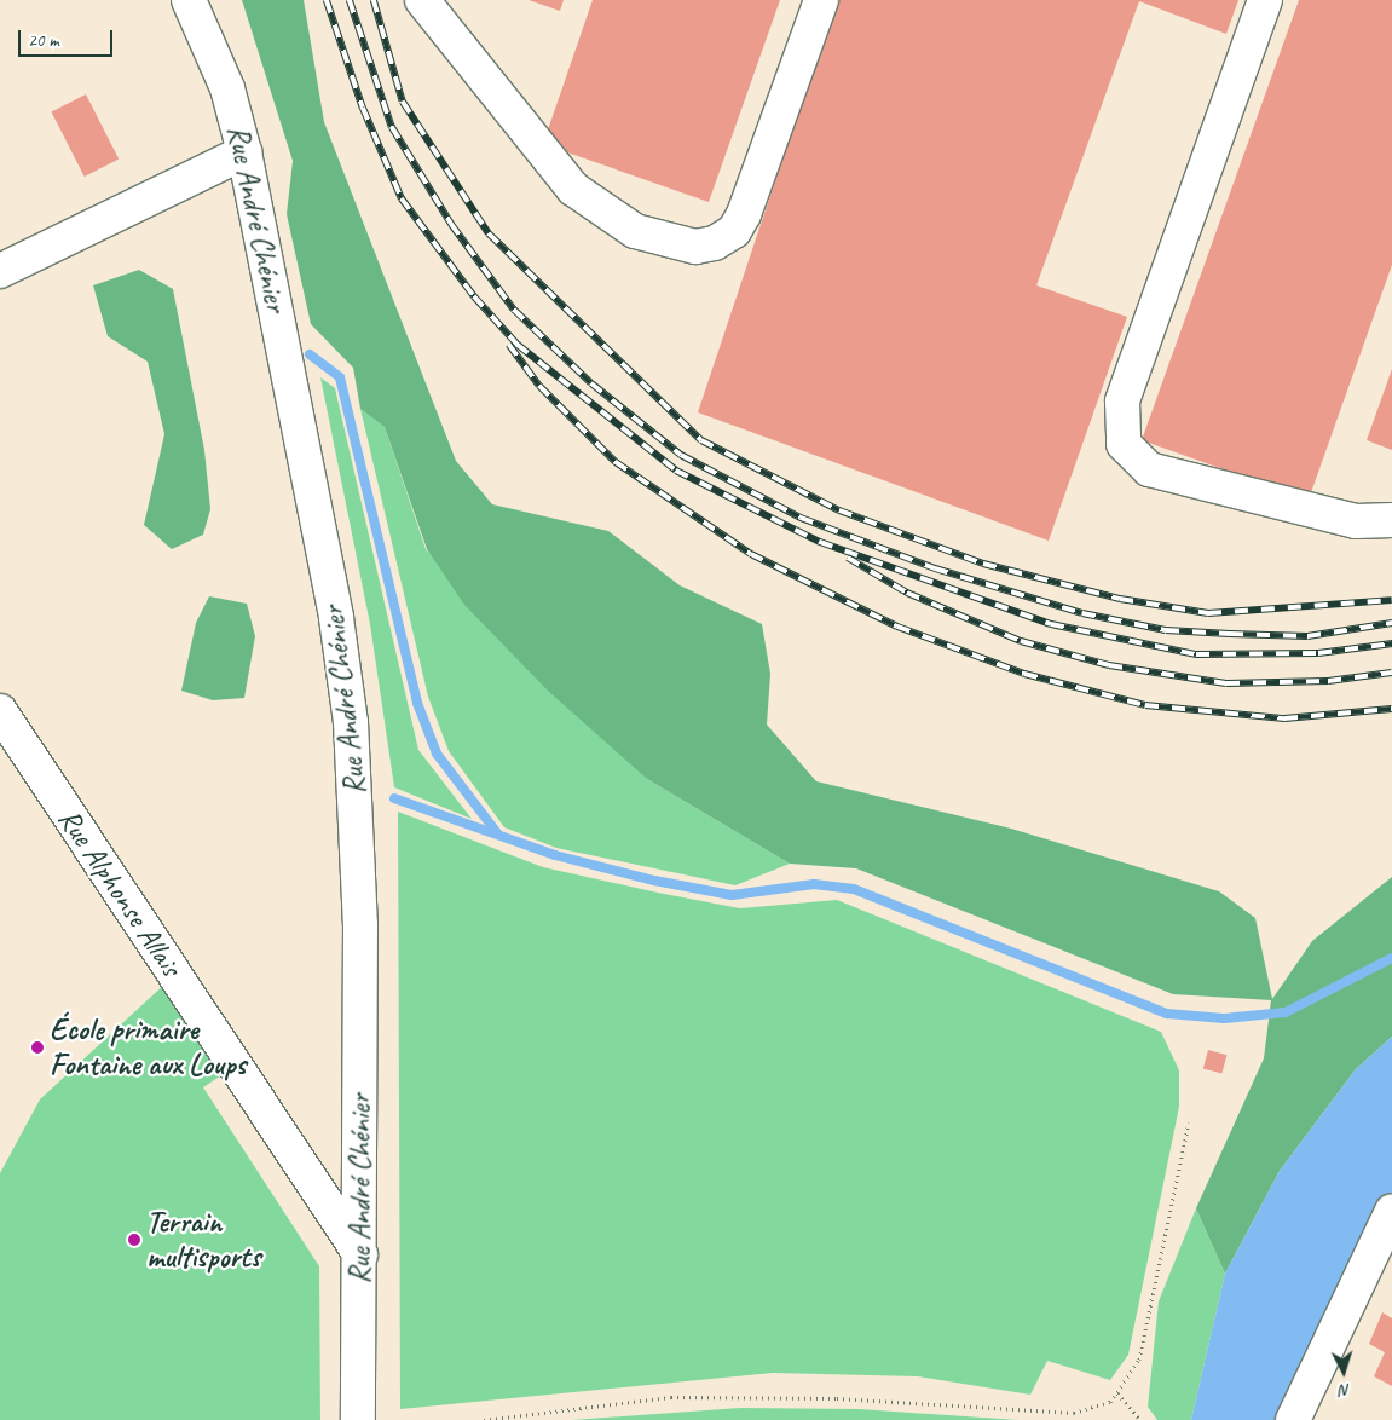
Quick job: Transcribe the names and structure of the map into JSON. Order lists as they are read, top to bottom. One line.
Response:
{"streets":{"street":["Rue André Chénier","Rue Alphonse Allais"]},"crossings":[["Rue André Chénier","Rue Alphonse Allais"]],"places":["École primaire Fontaine aux Loups","Terrain multisports"],"scale_bar":"20 m","north":"bottom"}
